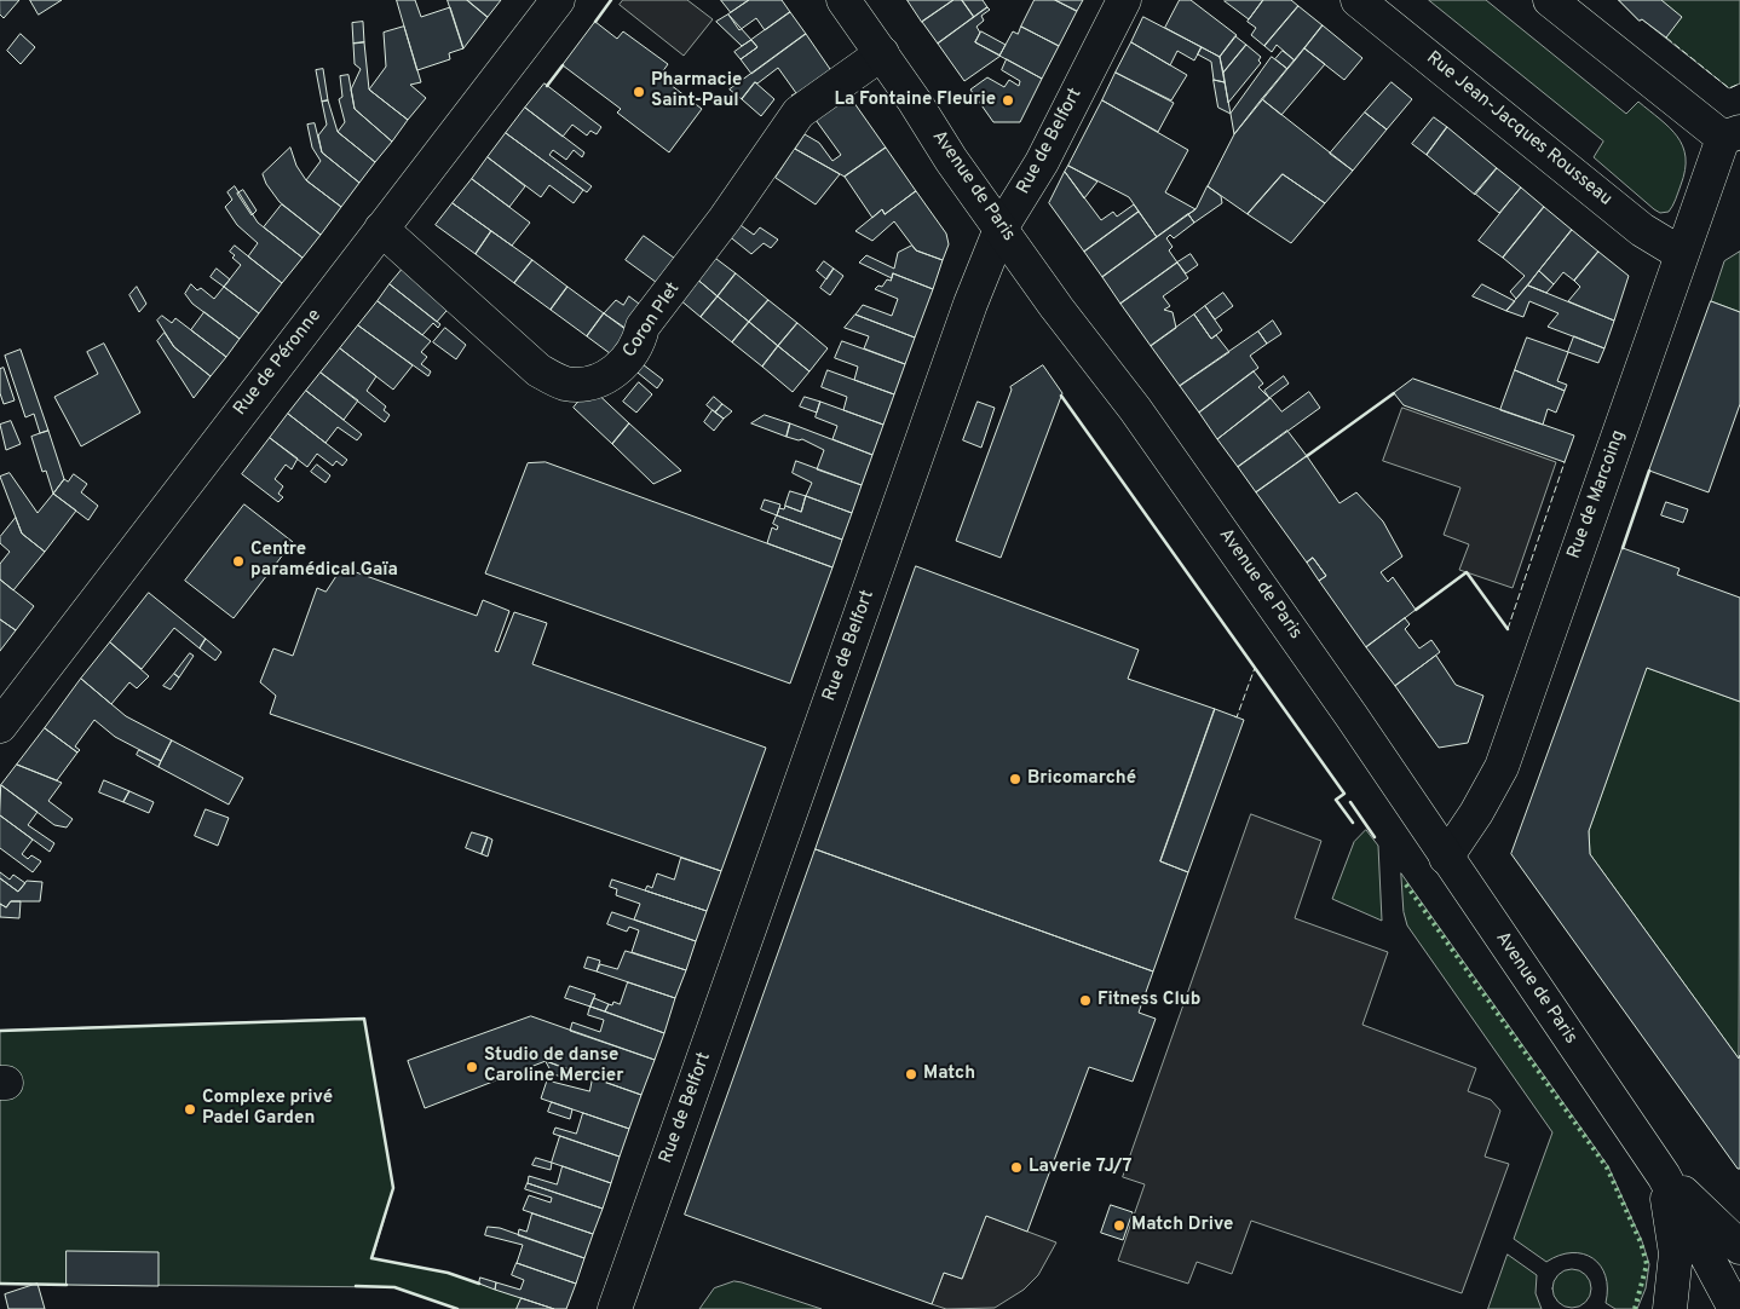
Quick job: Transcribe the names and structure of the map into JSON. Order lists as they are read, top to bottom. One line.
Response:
{"streets":{"street":["Rue Jean-Jacques Rousseau","Rue de Belfort","Avenue de Paris","Coron Plet","Rue de Péronne","Rue de Marcoing"]},"crossings":[["Rue Jean-Jacques Rousseau","Rue de Marcoing"],["Rue de Belfort","Avenue de Paris"],["Avenue de Paris","Coron Plet"],["Avenue de Paris","Rue de Marcoing"],["Coron Plet","Rue de Péronne"]],"places":["Pharmacie Saint-Paul","La Fontaine Fleurie","Centre paramédical Gaïa","Bricomarché","Fitness Club","Studio de danse Caroline Mercier","Match","Complexe privé Padel Garden","Laverie 7J/7","Match Drive"]}
